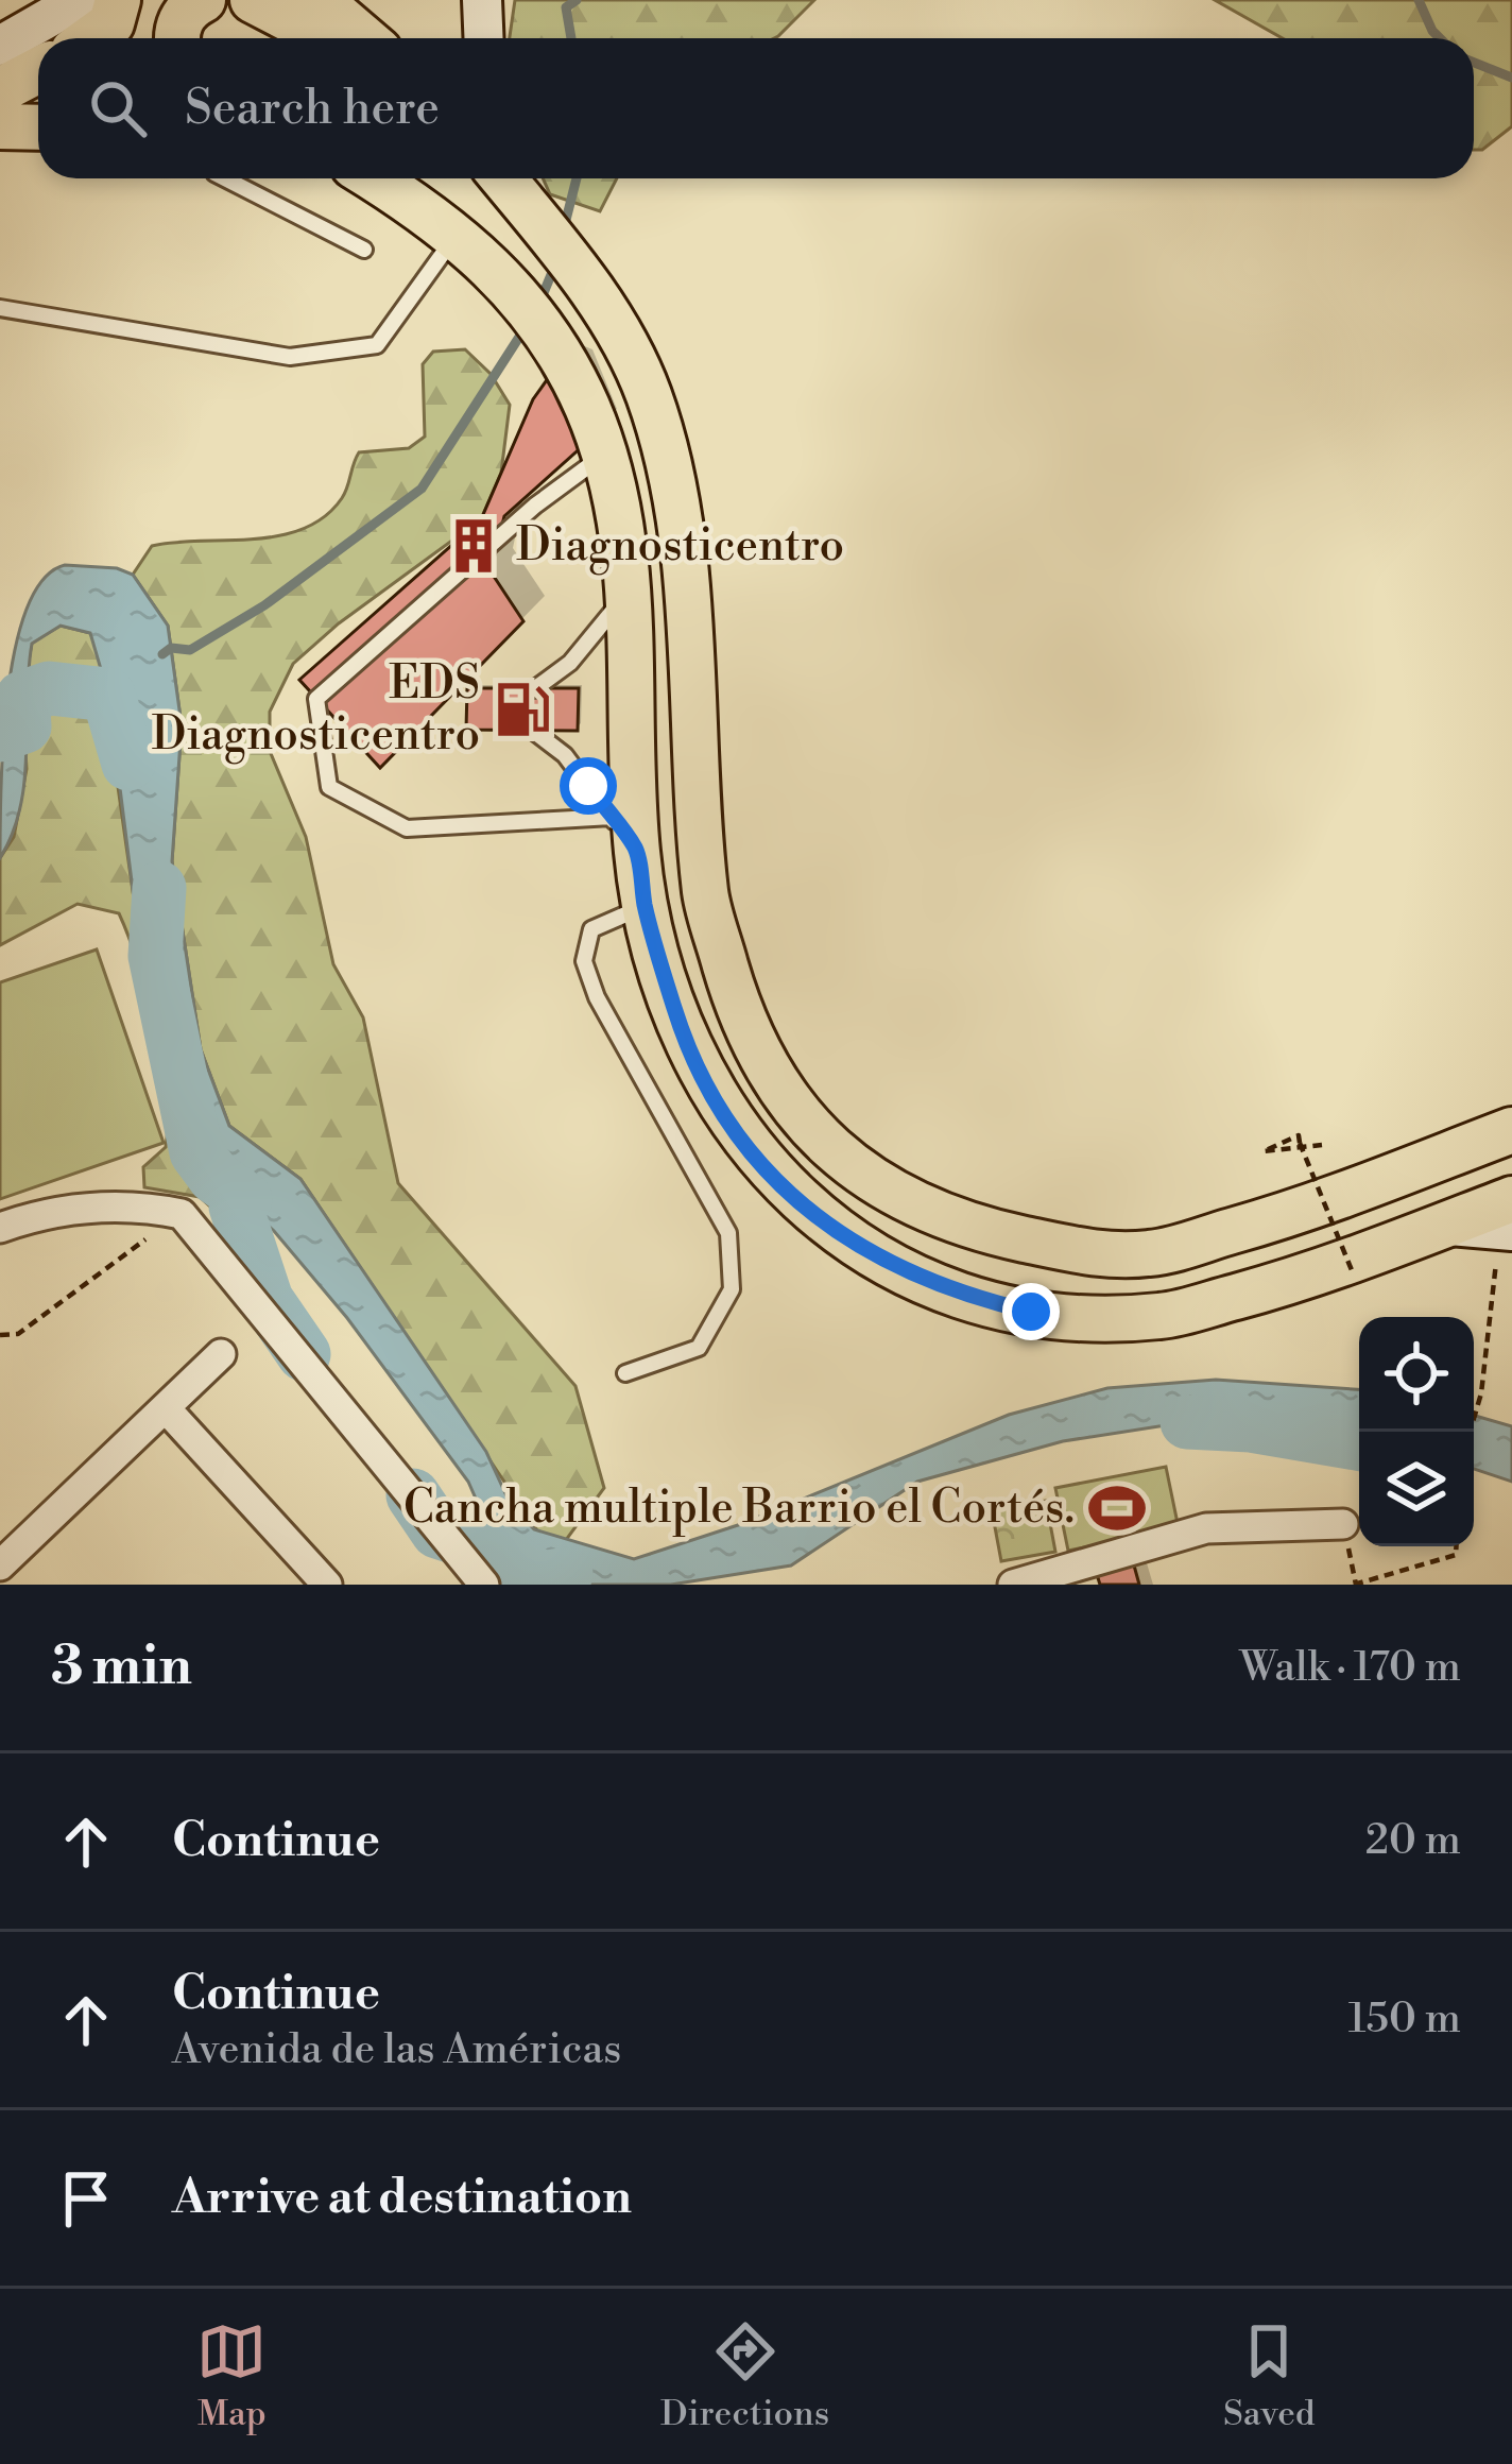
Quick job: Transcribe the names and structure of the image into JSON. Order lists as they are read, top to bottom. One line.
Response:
{"places":{"building":["Diagnosticentro"],"fuel station":["EDS Diagnosticentro"],"sports":["Cancha multiple Barrio el Cortés."]},"page":{"search":"Search here","heading":["3 min","Walk · 170 m"],"list":[["Continue","20 m"],["Continue","Avenida de las Américas","150 m"],"Arrive at destination"],"nav":["Map","Directions","Saved"]}}
